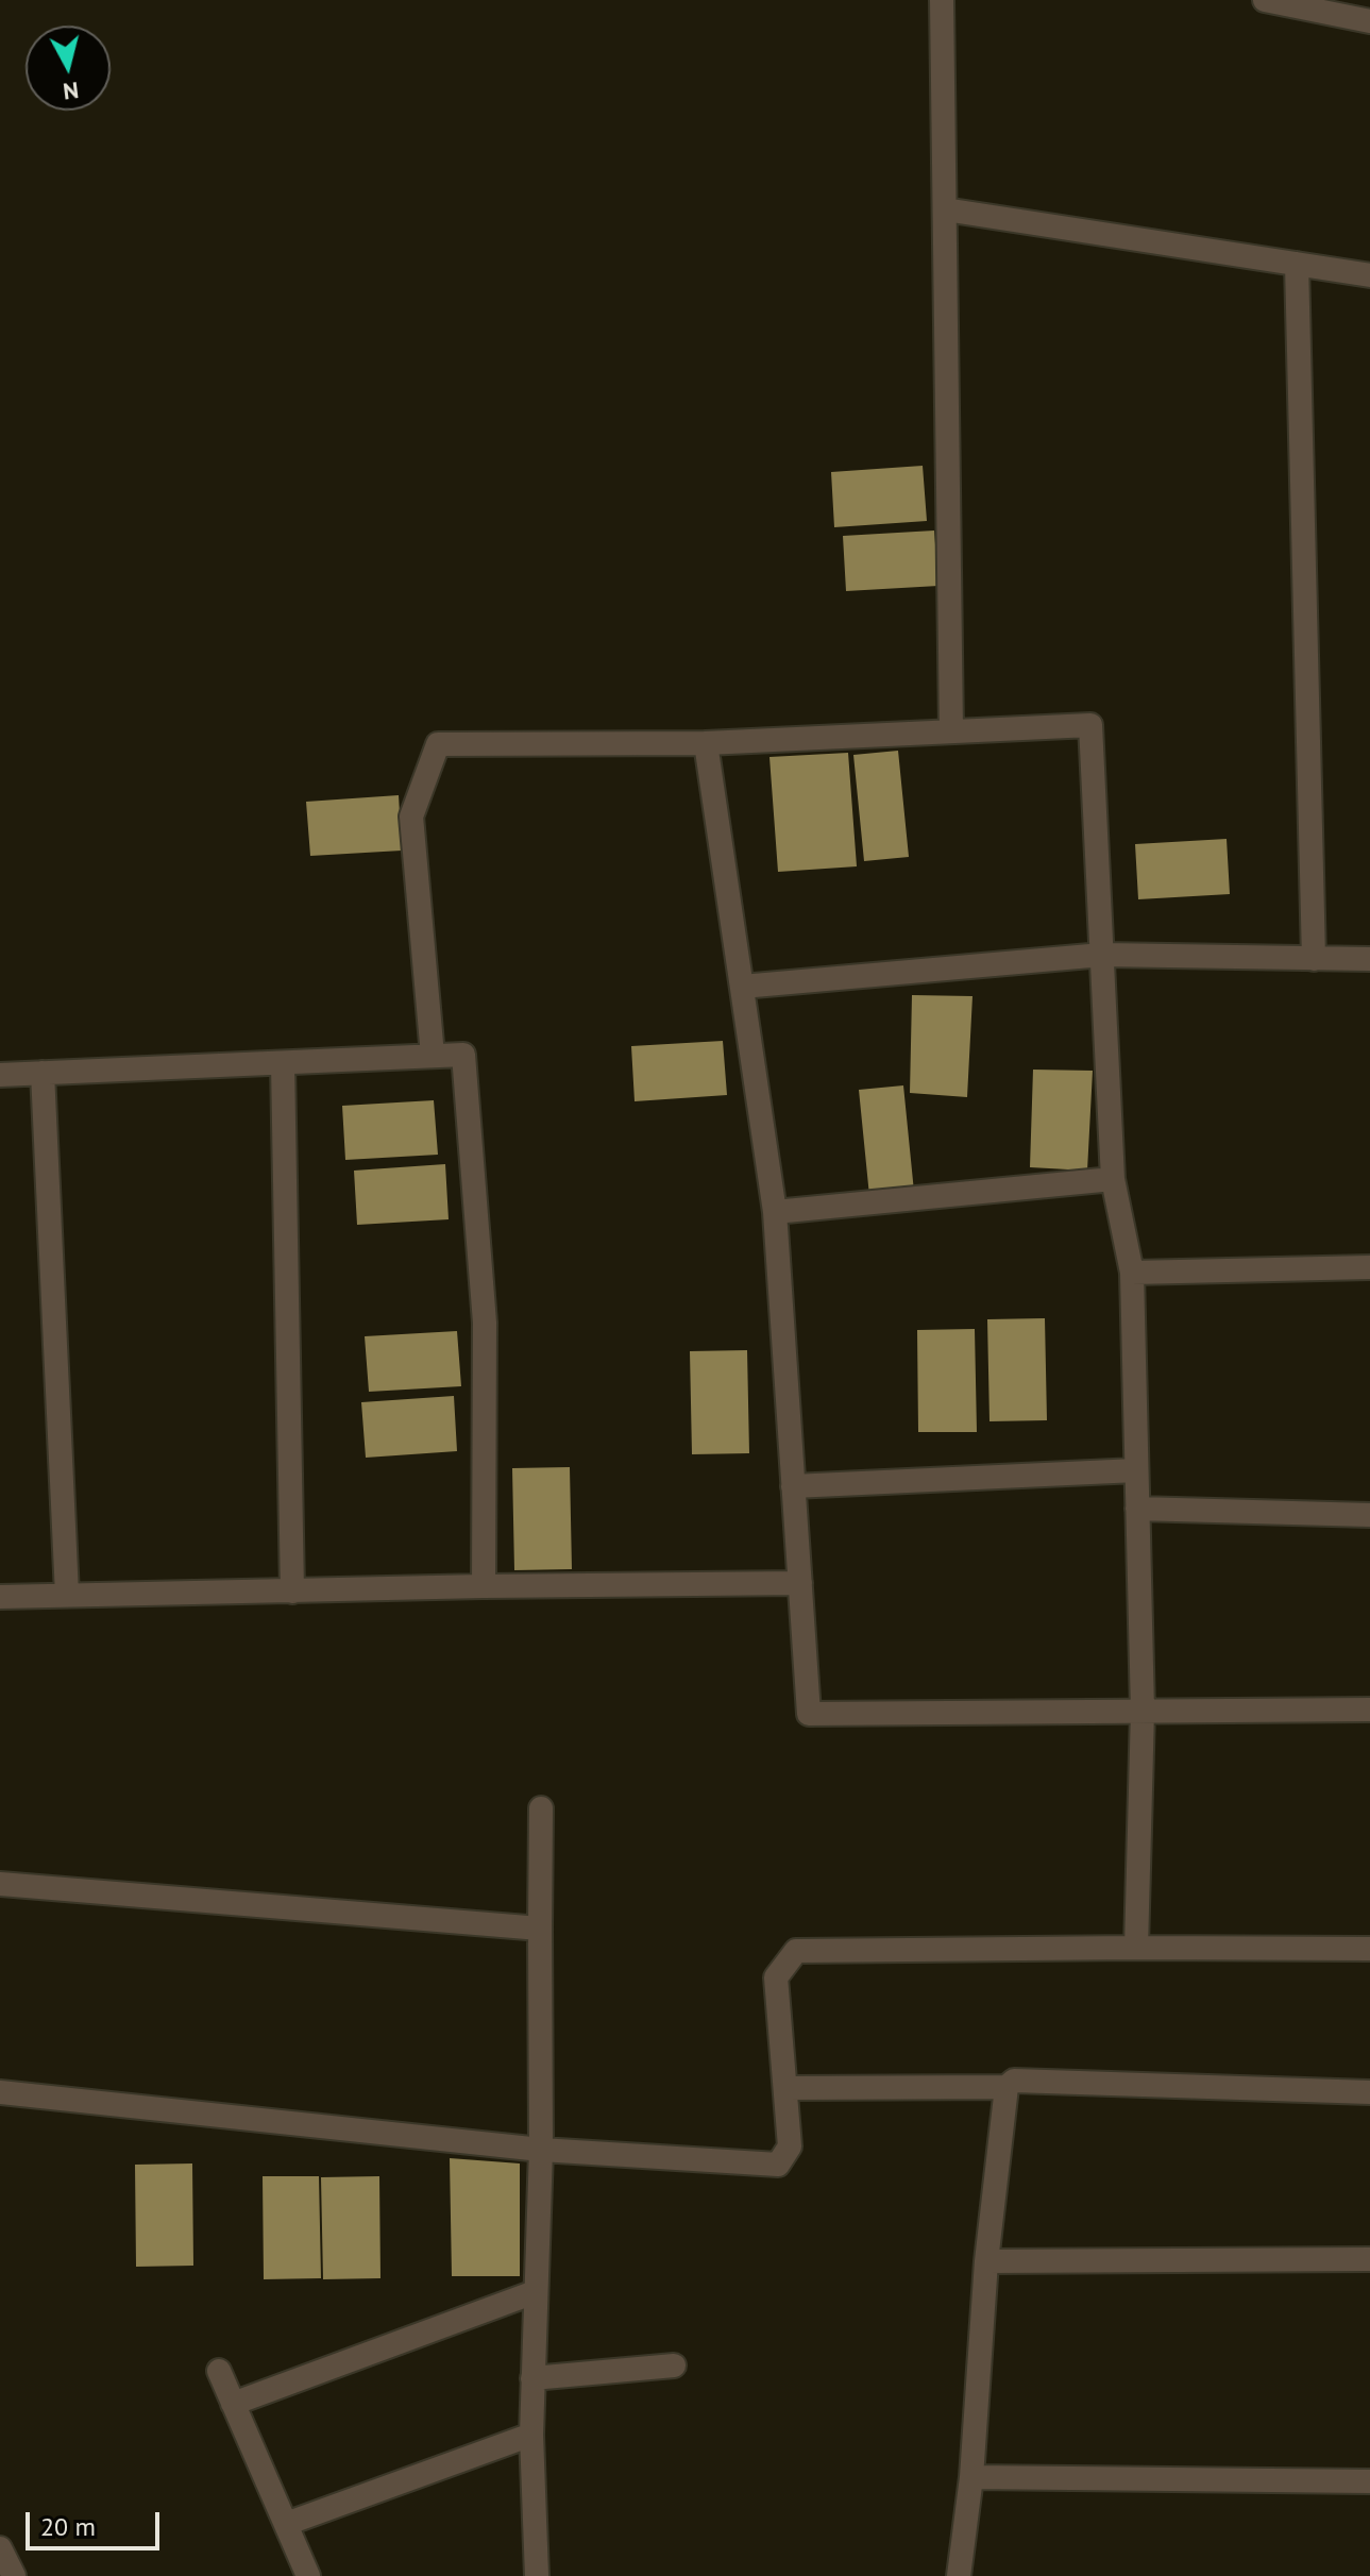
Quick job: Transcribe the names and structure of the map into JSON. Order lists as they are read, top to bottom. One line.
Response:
{"scale_bar":"20 m","north":"bottom"}
